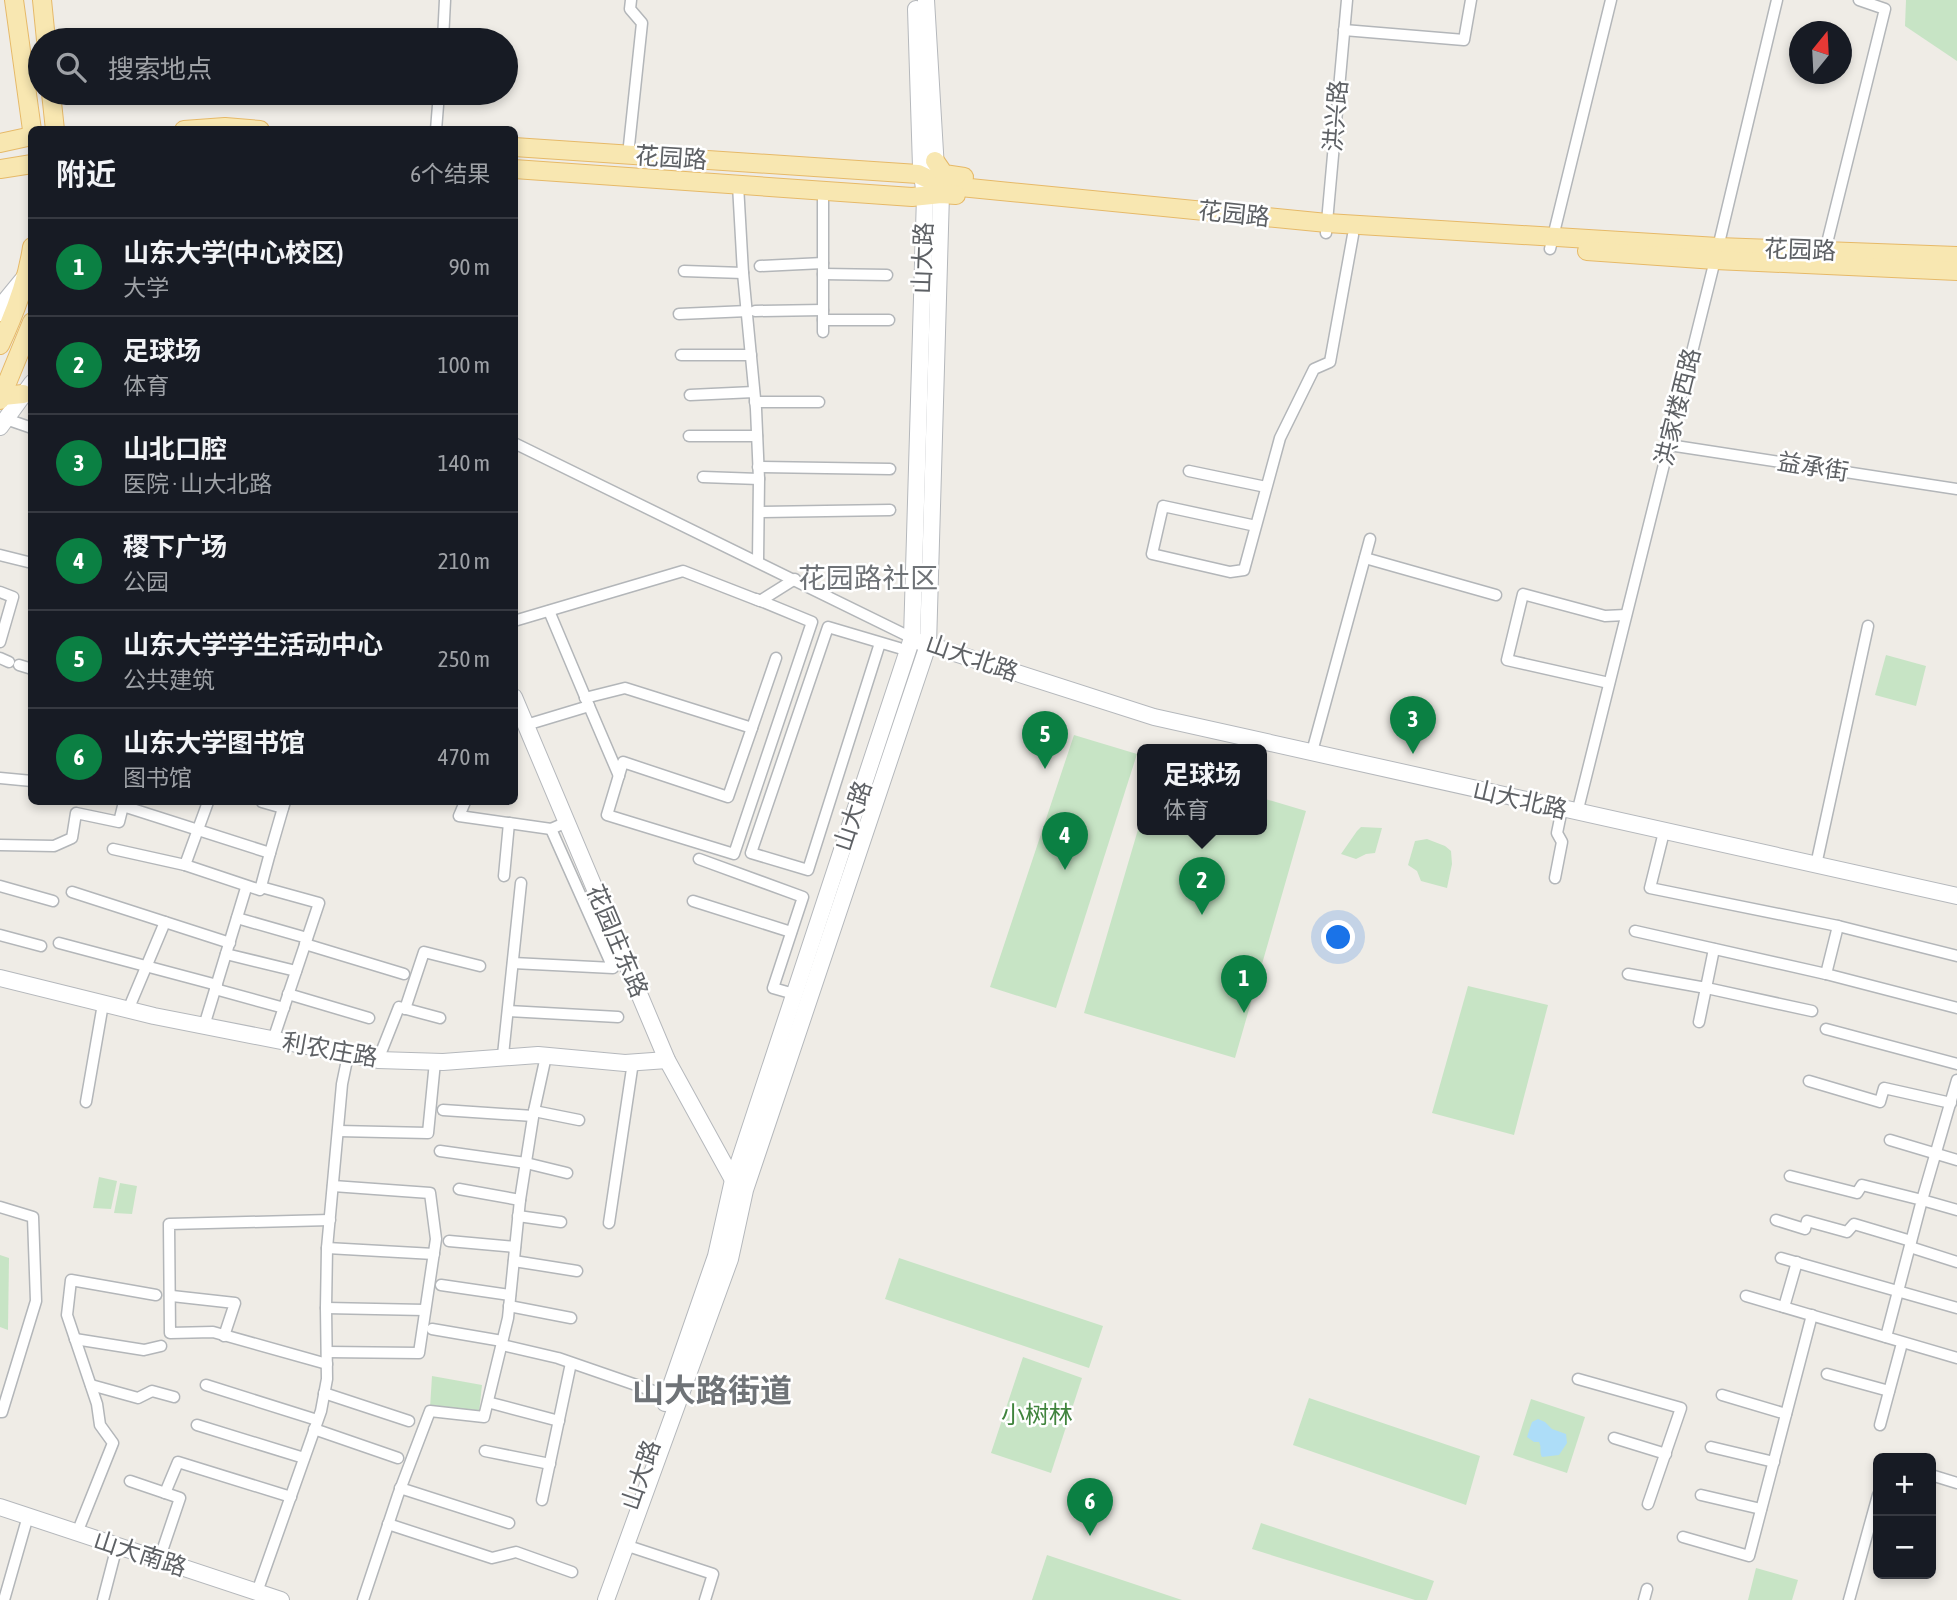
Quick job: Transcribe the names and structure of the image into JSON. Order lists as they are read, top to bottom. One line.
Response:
{"streets":{"main road":["花园路","山大路","山大北路","花园庄东路","利农庄路","山大南路"],"street":["洪兴路","洪家楼西路","益承街"]},"crossings":[["洪兴路","花园路"],["花园路","山大路"],["花园路","洪家楼西路"],["山大路","山大北路"],["山大路","花园庄东路"],["洪家楼西路","益承街"],["洪家楼西路","山大北路"],["花园庄东路","利农庄路"]],"districts":["花园路社区","山大路街道"],"parks":["小树林"],"north":"top","page":{"search":"搜索地点","heading":["附近","6个结果"],"list":[{"mark":"1","name":"山东大学(中心校区)","note":"大学","value":"90 m"},{"mark":"2","name":"足球场","note":"体育","value":"100 m"},{"mark":"3","name":"山北口腔","note":"医院 · 山大北路","value":"140 m"},{"mark":"4","name":"稷下广场","note":"公园","value":"210 m"},{"mark":"5","name":"山东大学学生活动中心","note":"公共建筑","value":"250 m"},{"mark":"6","name":"山东大学图书馆","note":"图书馆","value":"470 m"}],"pins":["3","5","4","2","1","6"],"popup":["足球场","体育"],"map_buttons":["+","−"]}}
